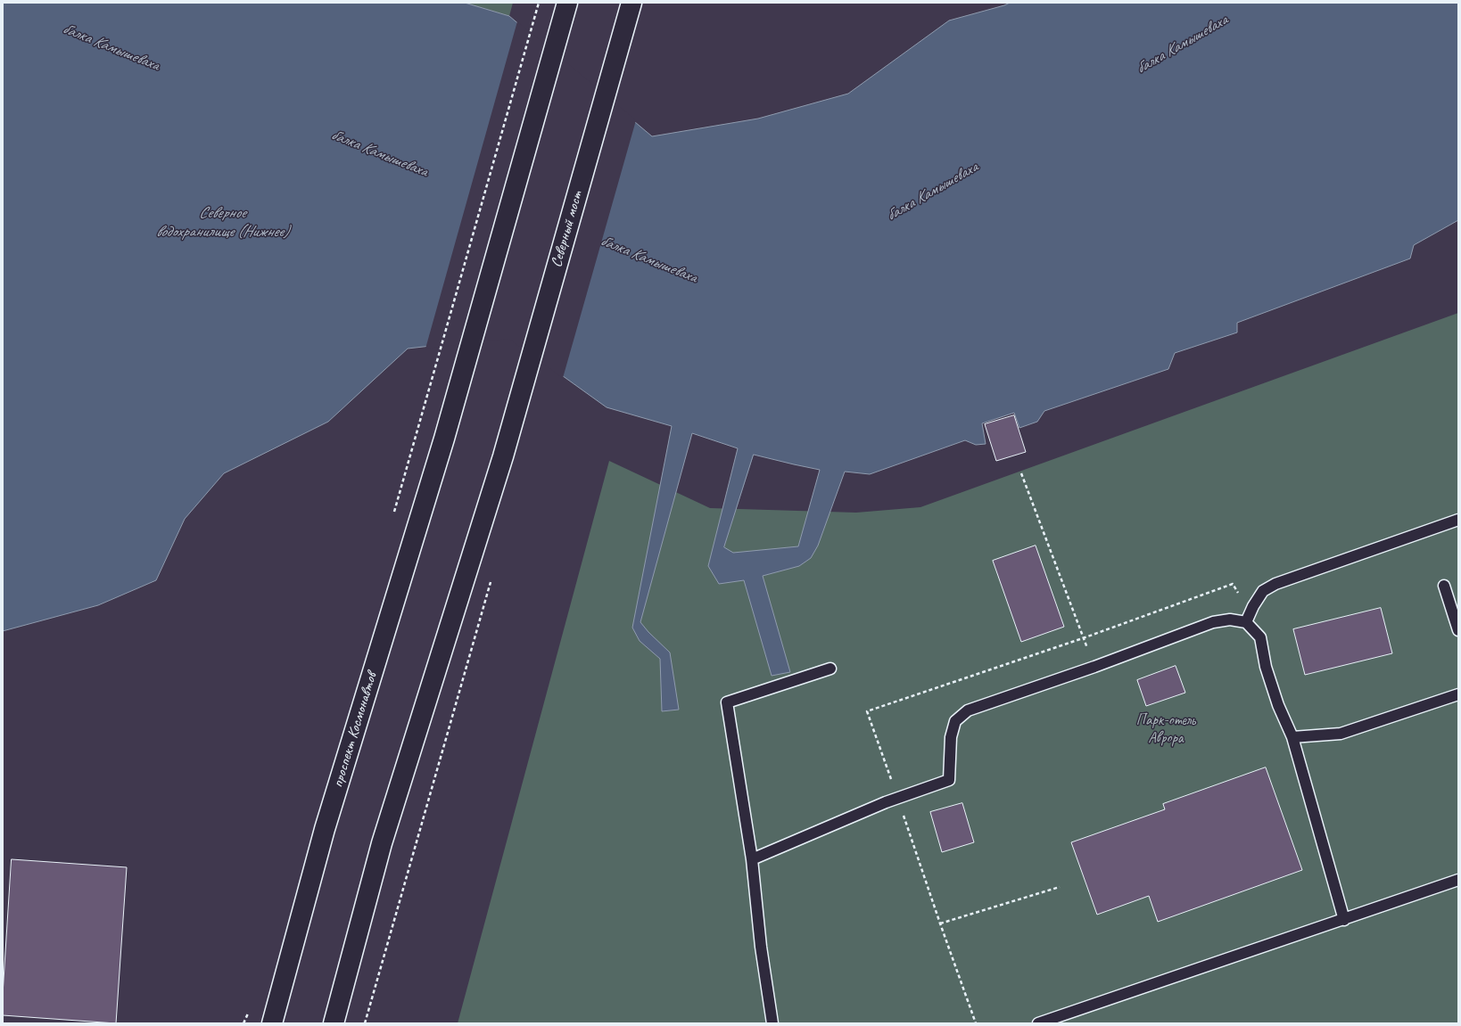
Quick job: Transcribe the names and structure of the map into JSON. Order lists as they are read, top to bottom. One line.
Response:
{"streets":{"main road":["Северный мост","проспект Космонавтов"]},"water":["балка Камышеваха","Северное водохранилище (Нижнее)"],"parks":["Парк-отель Аврора"]}
